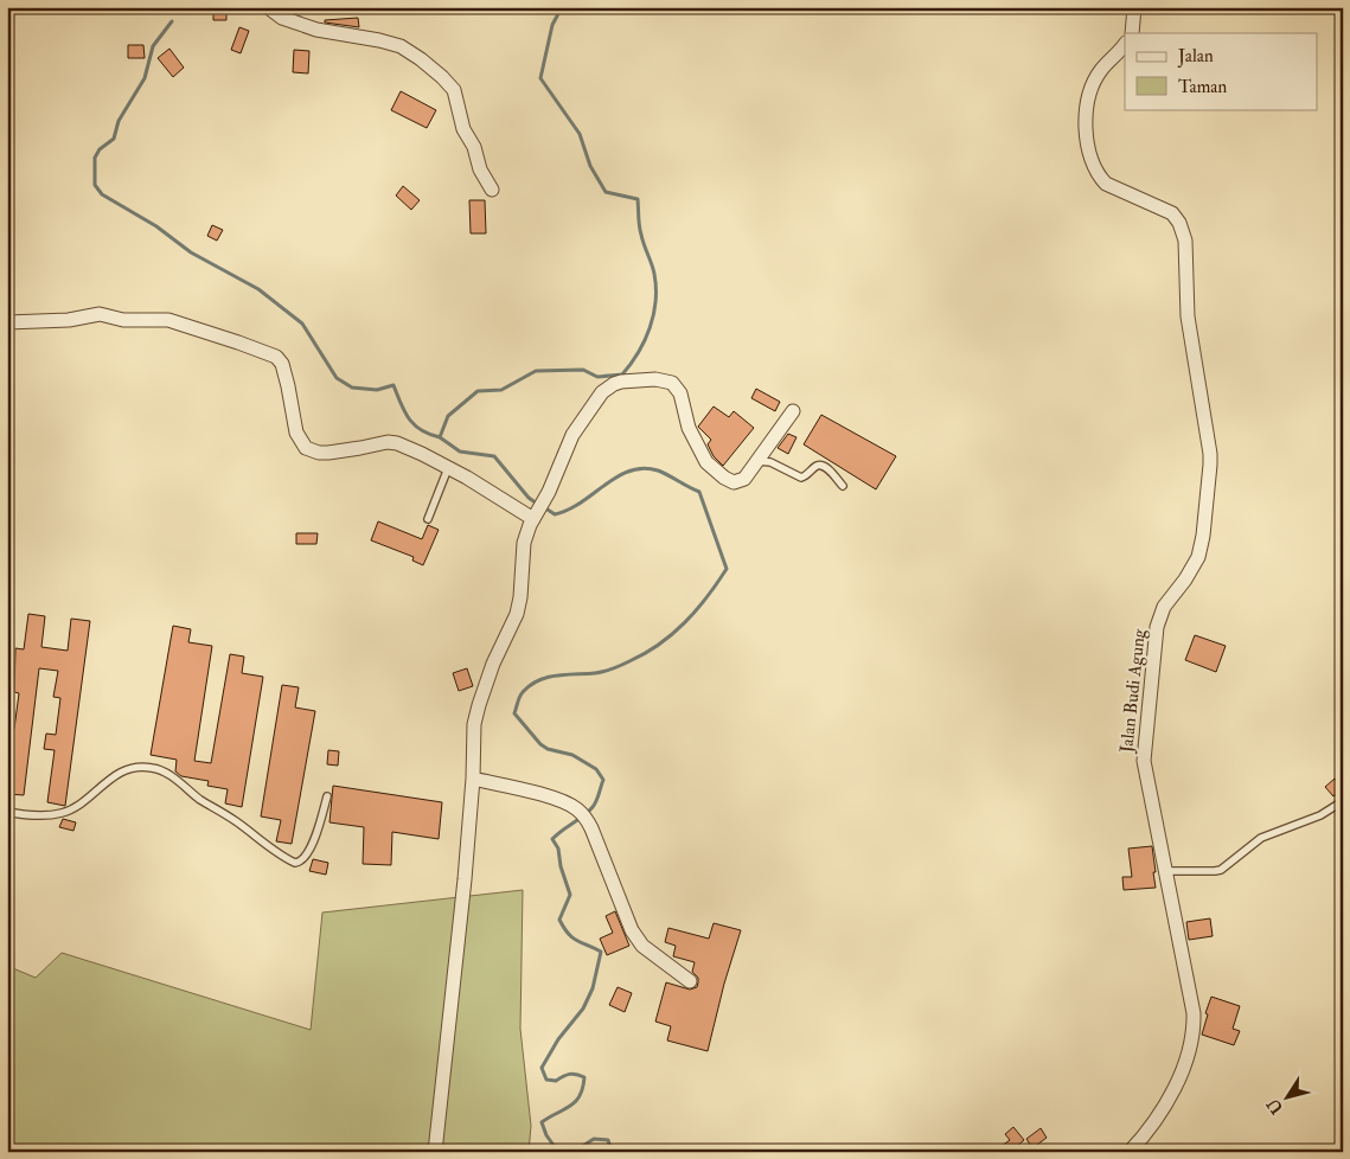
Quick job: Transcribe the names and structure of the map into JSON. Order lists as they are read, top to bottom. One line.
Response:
{"streets":{"street":["Jalan Budi Agung"]},"legend":["Jalan","Taman"],"north":"bottom left"}
